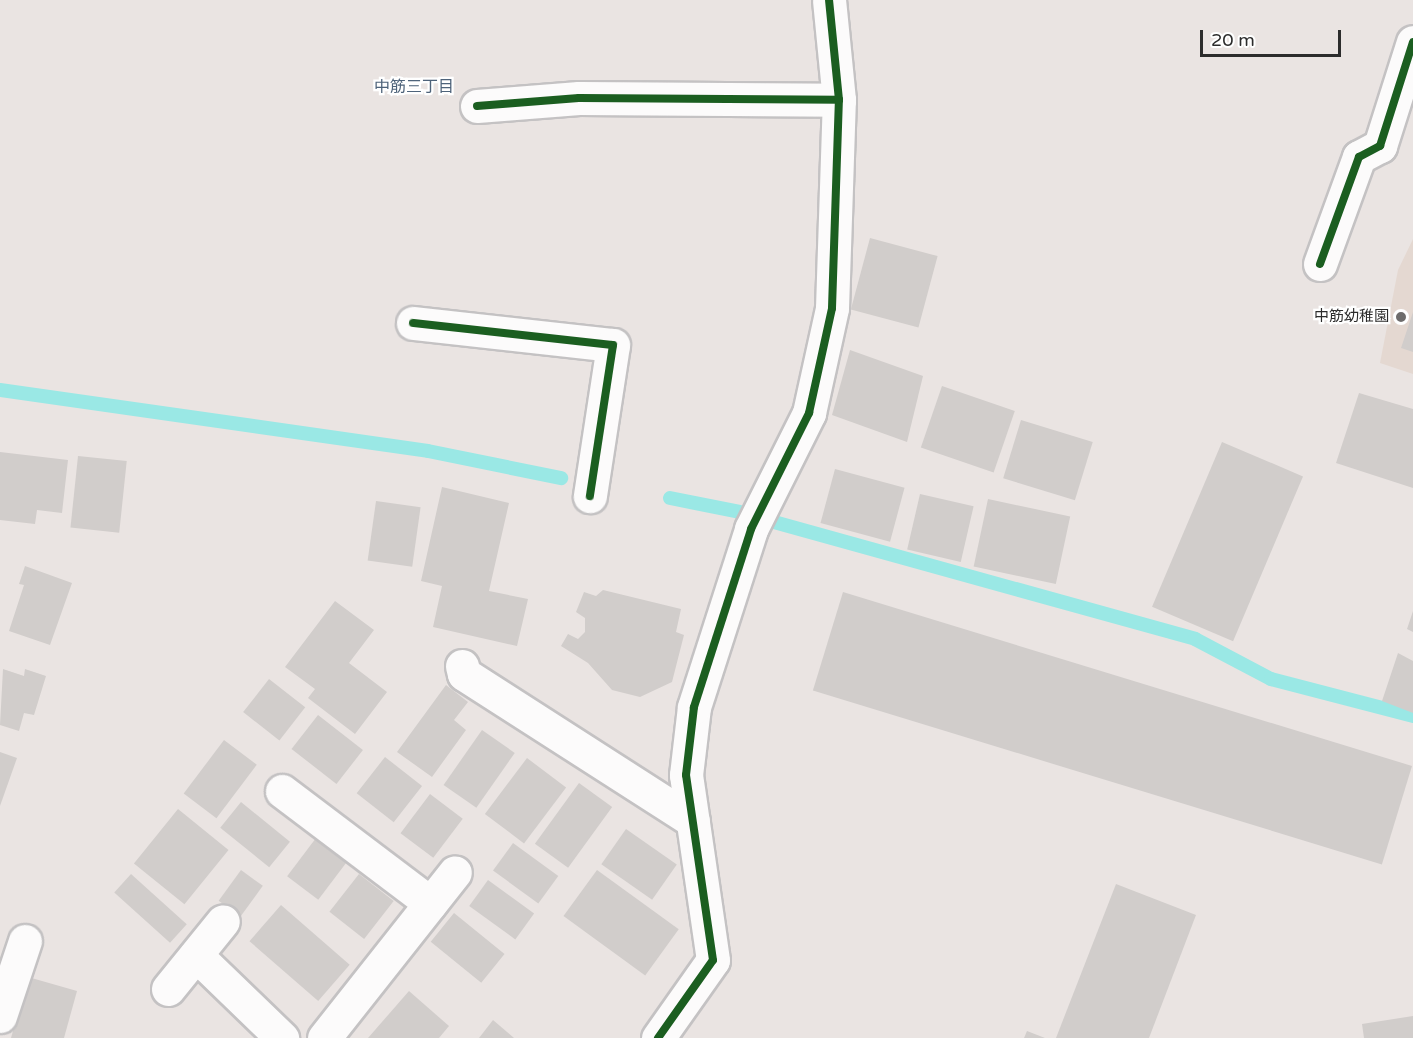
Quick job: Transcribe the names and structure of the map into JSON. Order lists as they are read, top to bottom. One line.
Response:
{"districts":["中筋三丁目"],"places":["中筋幼稚園"],"scale_bar":"20 m"}
